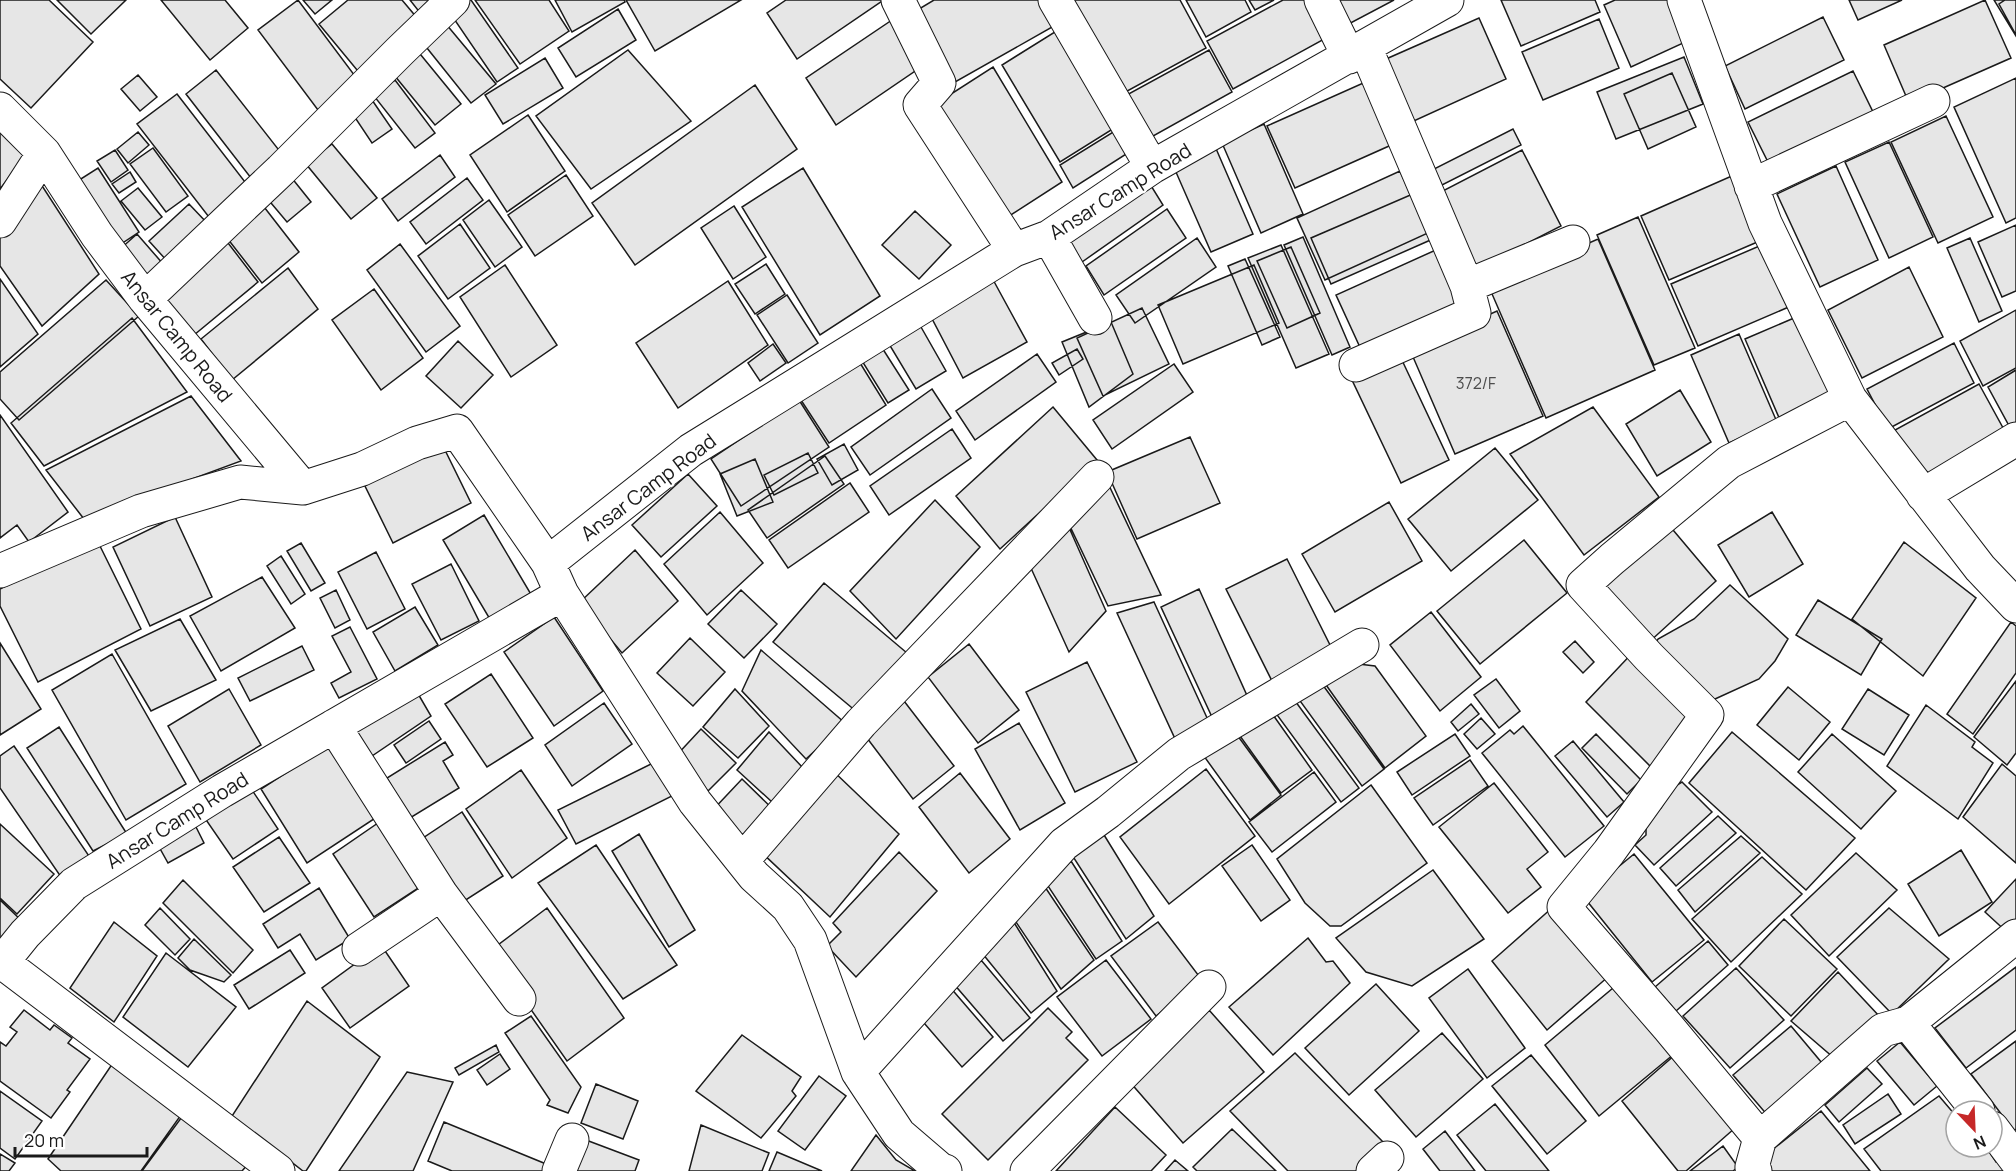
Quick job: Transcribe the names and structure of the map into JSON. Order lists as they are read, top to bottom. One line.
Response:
{"streets":{"street":["Ansar Camp Road"]},"house_numbers":["372/F"],"scale_bar":"20 m","north":"bottom right"}
